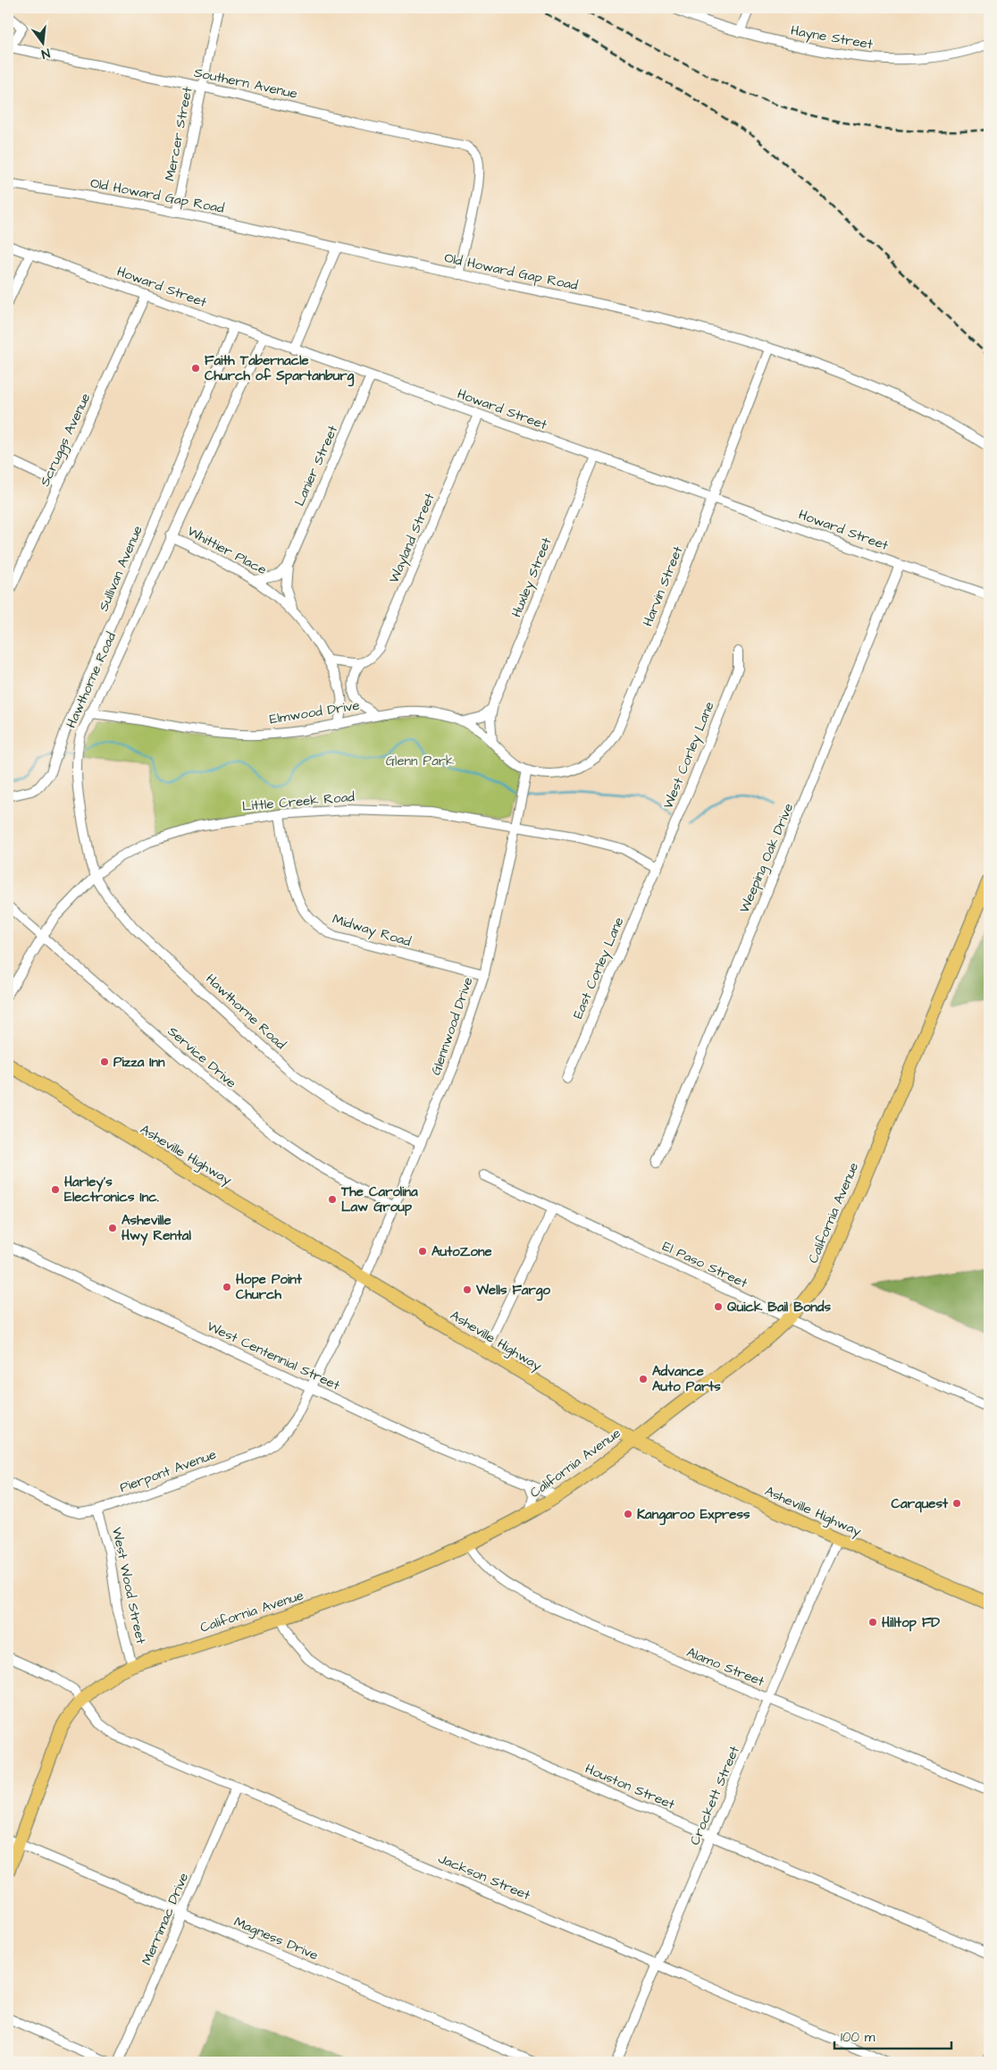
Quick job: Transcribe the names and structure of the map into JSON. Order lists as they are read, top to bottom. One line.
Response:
{"streets":{"main road":["Asheville Highway","California Avenue"],"street":["Hayne Street","Southern Avenue","Mercer Street","Old Howard Gap Road","Howard Street","Scruggs Avenue","Lanier Street","Wayland Street","Whittier Place","Sullivan Avenue","Huxley Street","Harvin Street","Hawthorne Road","Elmwood Drive","West Corley Lane","Little Creek Road","Weeping Oak Drive","Midway Road","East Corley Lane","Glennwood Drive","Service Drive","El Paso Street","West Centennial Street","Pierpont Avenue","West Wood Street","Alamo Street","Houston Street","Crockett Street","Jackson Street","Merrimac Drive","Magness Drive"]},"crossings":[["Southern Avenue","Mercer Street"],["Southern Avenue","Old Howard Gap Road"],["Mercer Street","Old Howard Gap Road"],["Old Howard Gap Road","Harvin Street"],["Howard Street","Scruggs Avenue"],["Howard Street","Lanier Street"],["Howard Street","Wayland Street"],["Howard Street","Sullivan Avenue"],["Howard Street","Huxley Street"],["Howard Street","Harvin Street"],["Howard Street","Hawthorne Road"],["Howard Street","Weeping Oak Drive"],["Lanier Street","Whittier Place"],["Whittier Place","Hawthorne Road"],["Whittier Place","Elmwood Drive"],["Huxley Street","Elmwood Drive"],["Harvin Street","Elmwood Drive"],["Harvin Street","Glennwood Drive"],["Hawthorne Road","Elmwood Drive"],["Hawthorne Road","Little Creek Road"],["Hawthorne Road","Glennwood Drive"],["Elmwood Drive","Glennwood Drive"],["West Corley Lane","Little Creek Road"],["West Corley Lane","East Corley Lane"],["Little Creek Road","Midway Road"],["Little Creek Road","East Corley Lane"],["Little Creek Road","Glennwood Drive"],["Little Creek Road","Service Drive"],["Midway Road","Glennwood Drive"],["Glennwood Drive","Service Drive"],["Glennwood Drive","Asheville Highway"],["Glennwood Drive","Pierpont Avenue"],["Asheville Highway","California Avenue"],["Asheville Highway","Pierpont Avenue"],["Asheville Highway","Crockett Street"],["California Avenue","El Paso Street"],["California Avenue","West Centennial Street"],["California Avenue","West Wood Street"],["California Avenue","Alamo Street"],["California Avenue","Houston Street"],["California Avenue","Jackson Street"],["California Avenue","Magness Drive"],["West Centennial Street","Pierpont Avenue"],["Pierpont Avenue","West Wood Street"],["Alamo Street","Crockett Street"],["Houston Street","Crockett Street"],["Crockett Street","Jackson Street"],["Jackson Street","Merrimac Drive"],["Merrimac Drive","Magness Drive"]],"parks":["Glenn Park"],"places":["Faith Tabernacle Church of Spartanburg","Pizza Inn","Harley's Electronics Inc.","The Carolina Law Group","Asheville Hwy Rental","AutoZone","Hope Point Church","Wells Fargo","Quick Bail Bonds","Advance Auto Parts","Carquest","Kangaroo Express","Hilltop FD"],"scale_bar":"100 m","north":"bottom"}
